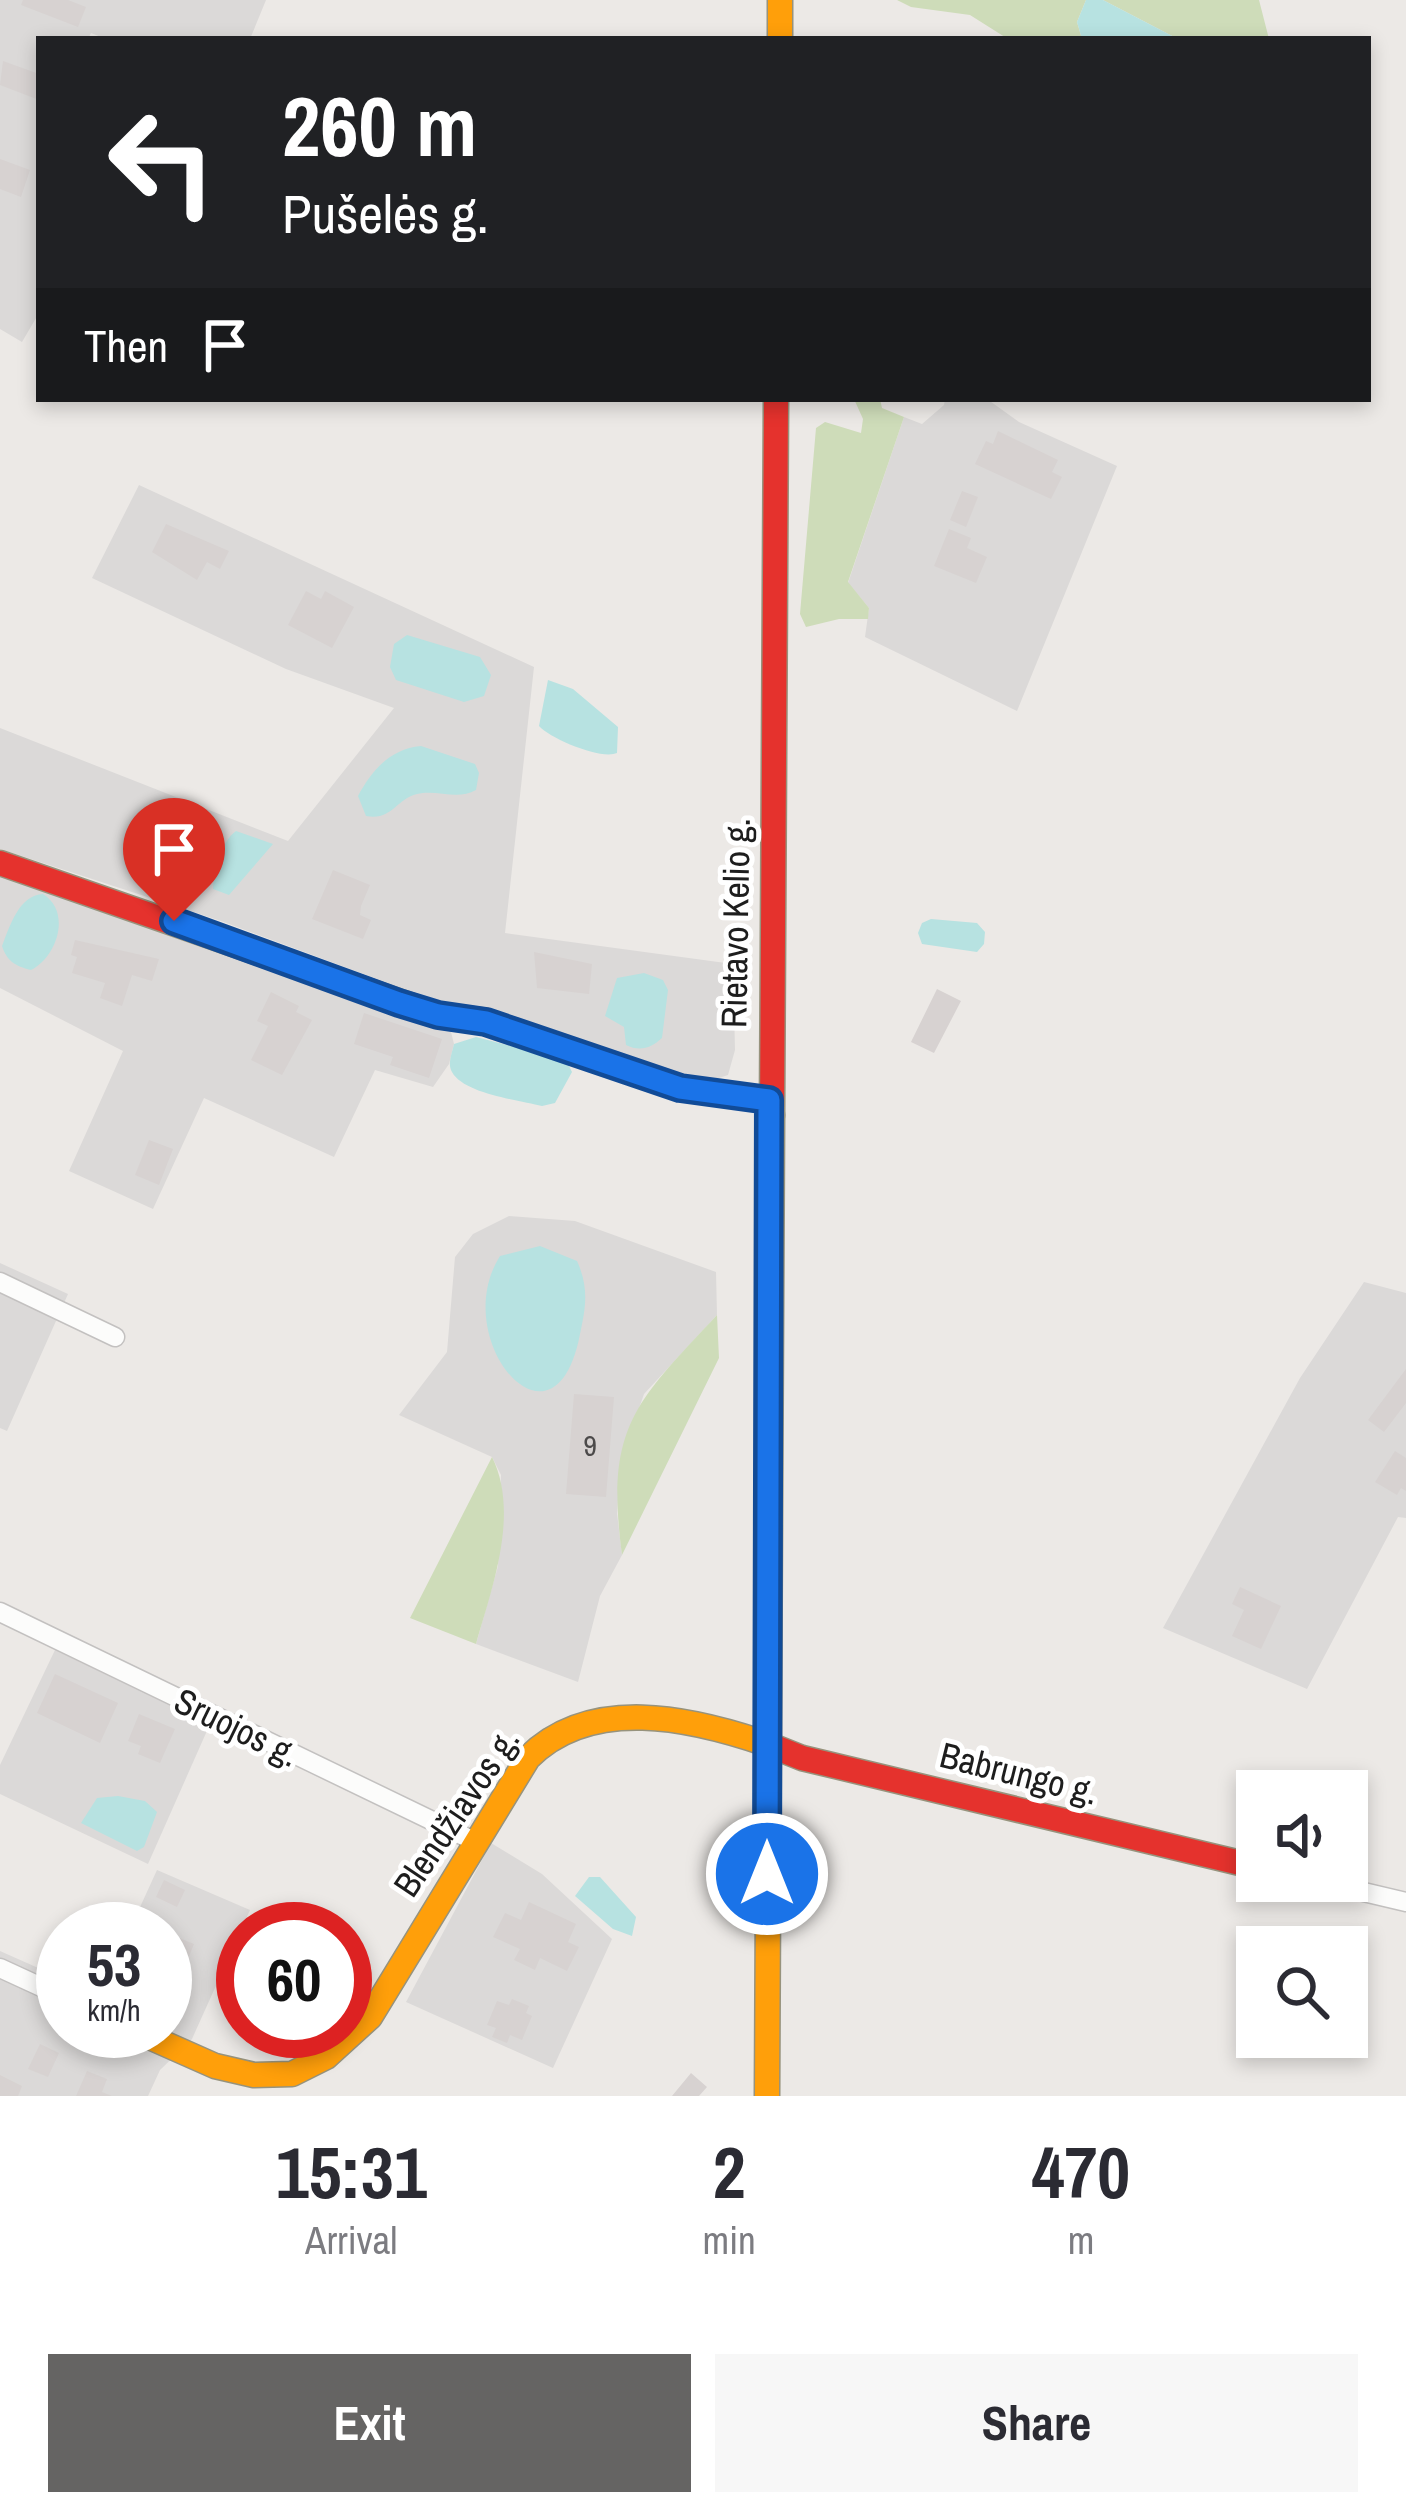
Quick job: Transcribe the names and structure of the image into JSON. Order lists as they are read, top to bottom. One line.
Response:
{"streets":{"street":["Rietavo Kelio g.","Sruojos g.","Babrungo g.","Blendžiavos g."]},"crossings":[["Rietavo Kelio g.","Babrungo g."],["Rietavo Kelio g.","Blendžiavos g."],["Sruojos g.","Blendžiavos g."],["Babrungo g.","Blendžiavos g."]],"house_numbers":["9"],"page":{"turn":["260 m","Pušelės g."],"then":"Then","speed":"53 km/h","limit":"60","eta":["15:31","Arrival","2","min","470","m"],"buttons":["Exit","Share"]}}
